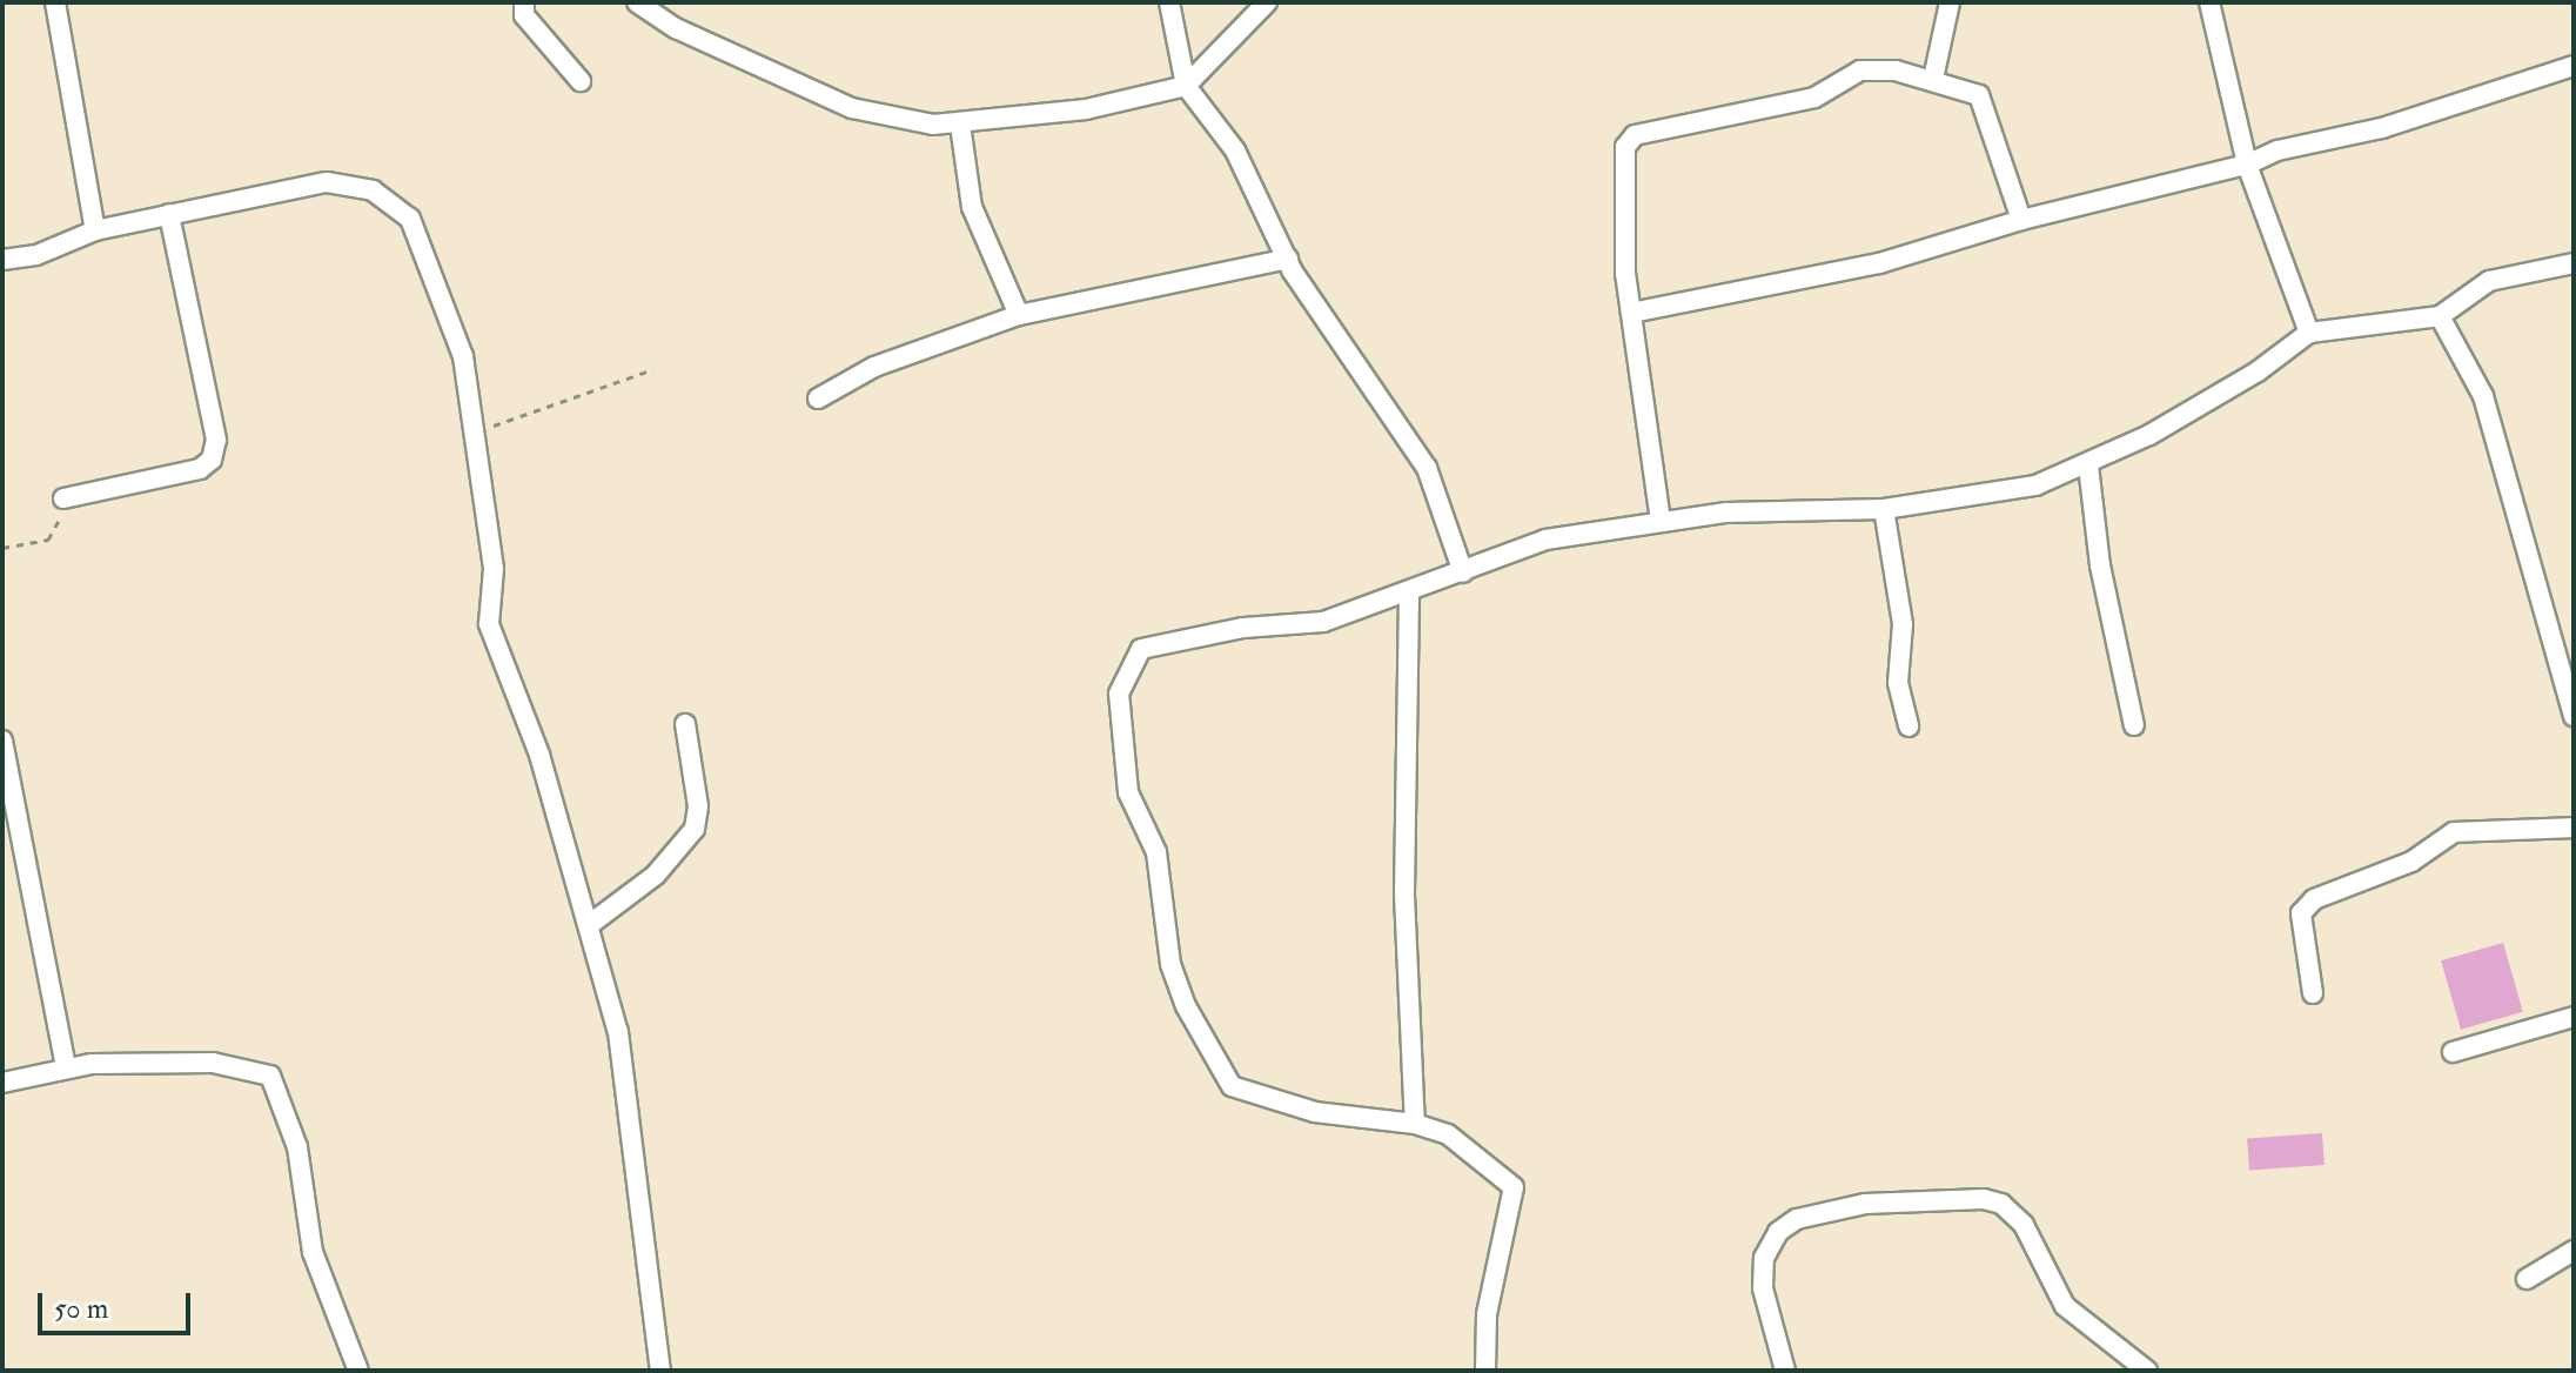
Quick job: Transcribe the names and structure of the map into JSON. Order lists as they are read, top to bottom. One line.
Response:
{"scale_bar":"50 m"}
